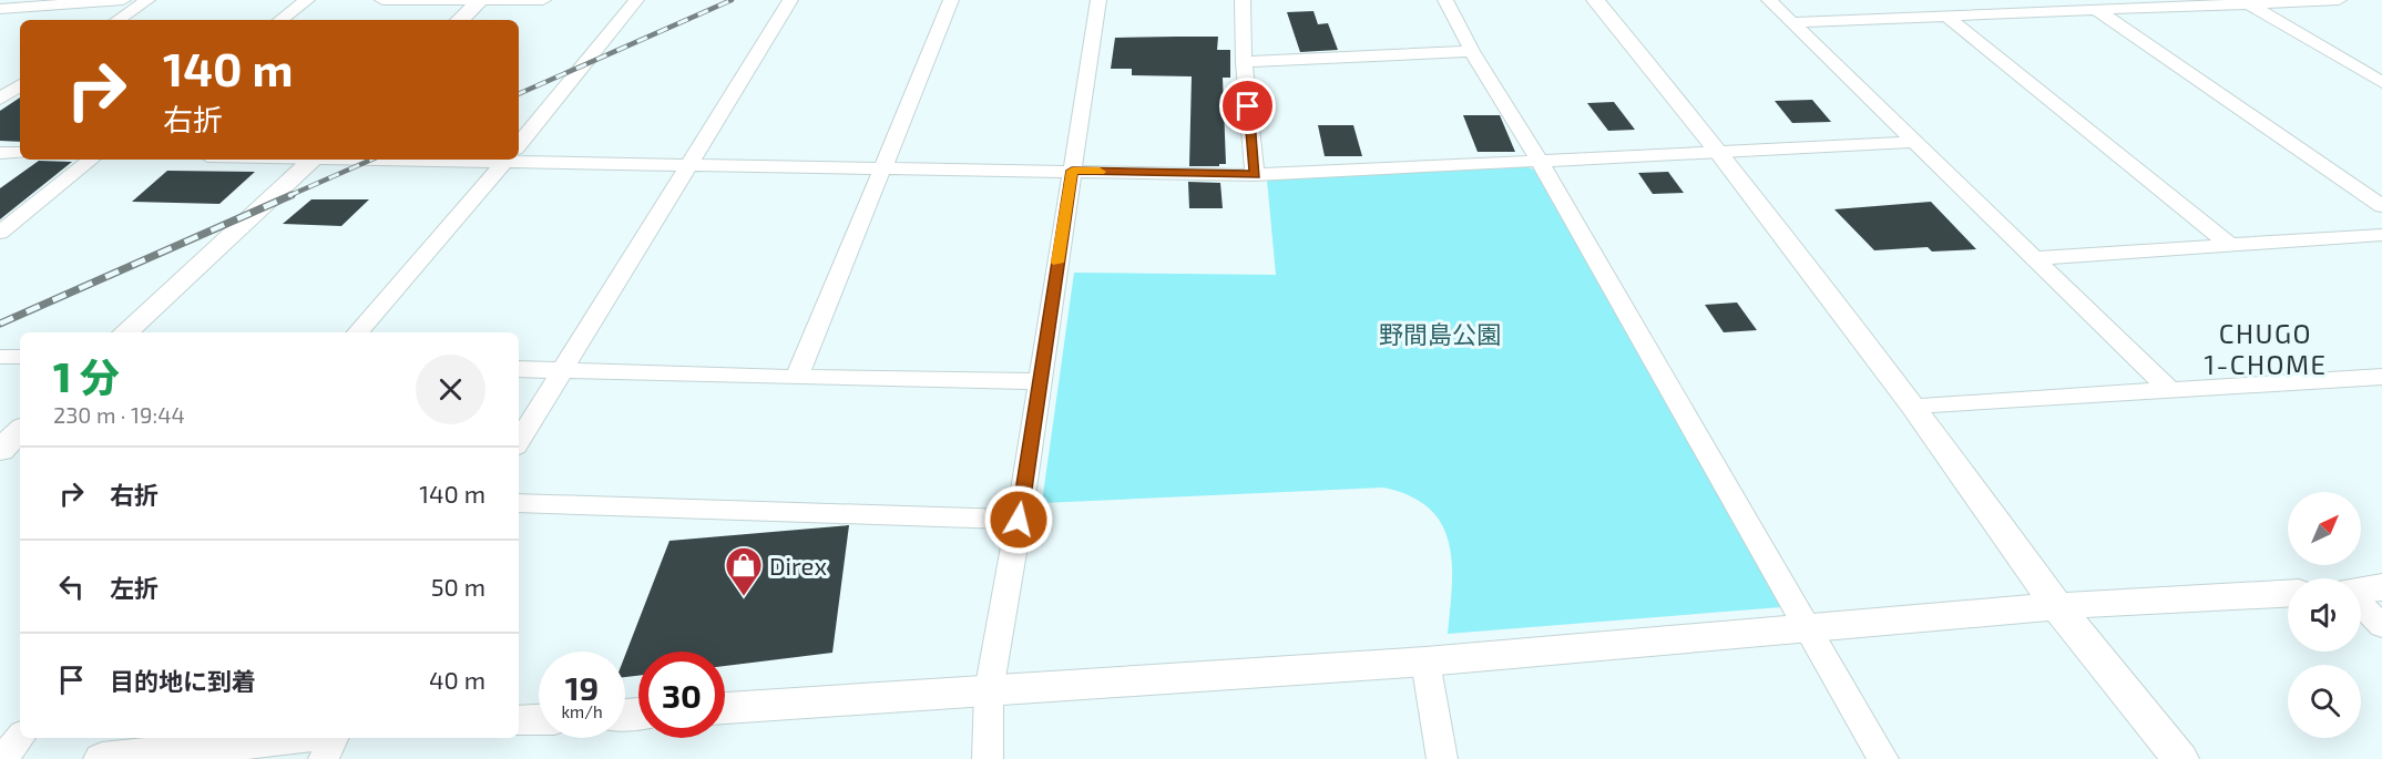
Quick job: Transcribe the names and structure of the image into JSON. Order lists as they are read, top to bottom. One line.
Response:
{"districts":["CHUGO 1-CHOME"],"parks":["野間島公園"],"places":{"shop":["Direx"]},"north":"top right","page":{"turn":["140 m","右折"],"heading":["1 分","230 m · 19:44"],"list":[{"name":"右折","value":"140 m"},{"name":"左折","value":"50 m"},{"name":"目的地に到着","value":"40 m"}],"speed":"19 km/h","limit":"30"}}
